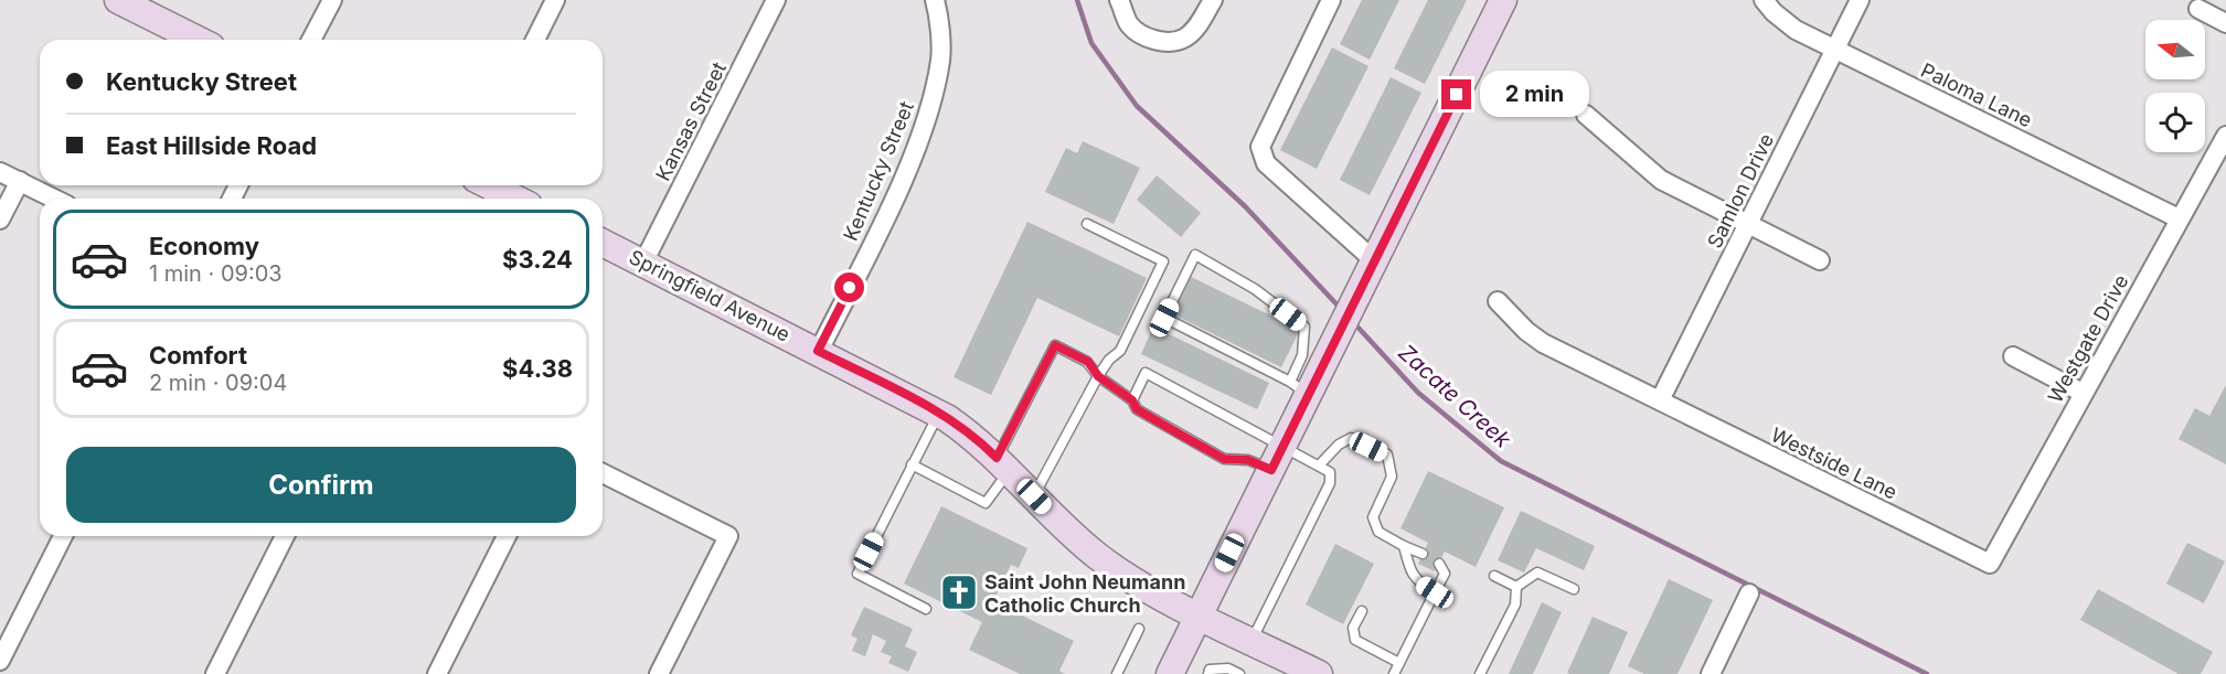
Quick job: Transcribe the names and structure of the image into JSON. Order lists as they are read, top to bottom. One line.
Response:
{"streets":{"main road":["Springfield Avenue"],"street":["Paloma Lane","Kansas Street","Kentucky Street","Samlon Drive","Westgate Drive","Westside Lane"]},"crossings":[["Paloma Lane","Samlon Drive"],["Paloma Lane","Westgate Drive"],["Kansas Street","Springfield Avenue"],["Kentucky Street","Springfield Avenue"],["Samlon Drive","Westside Lane"],["Westgate Drive","Westside Lane"]],"water":["Zacate Creek"],"places":{"church":["Saint John Neumann Catholic Church"]},"north":"left","page":{"banner":["Kentucky Street","East Hillside Road"],"bubble":"2 min","list":[{"name":"Economy","note":"1 min · 09:03","value":"$3.24"},{"name":"Comfort","note":"2 min · 09:04","value":"$4.38"}],"buttons":"Confirm"}}
